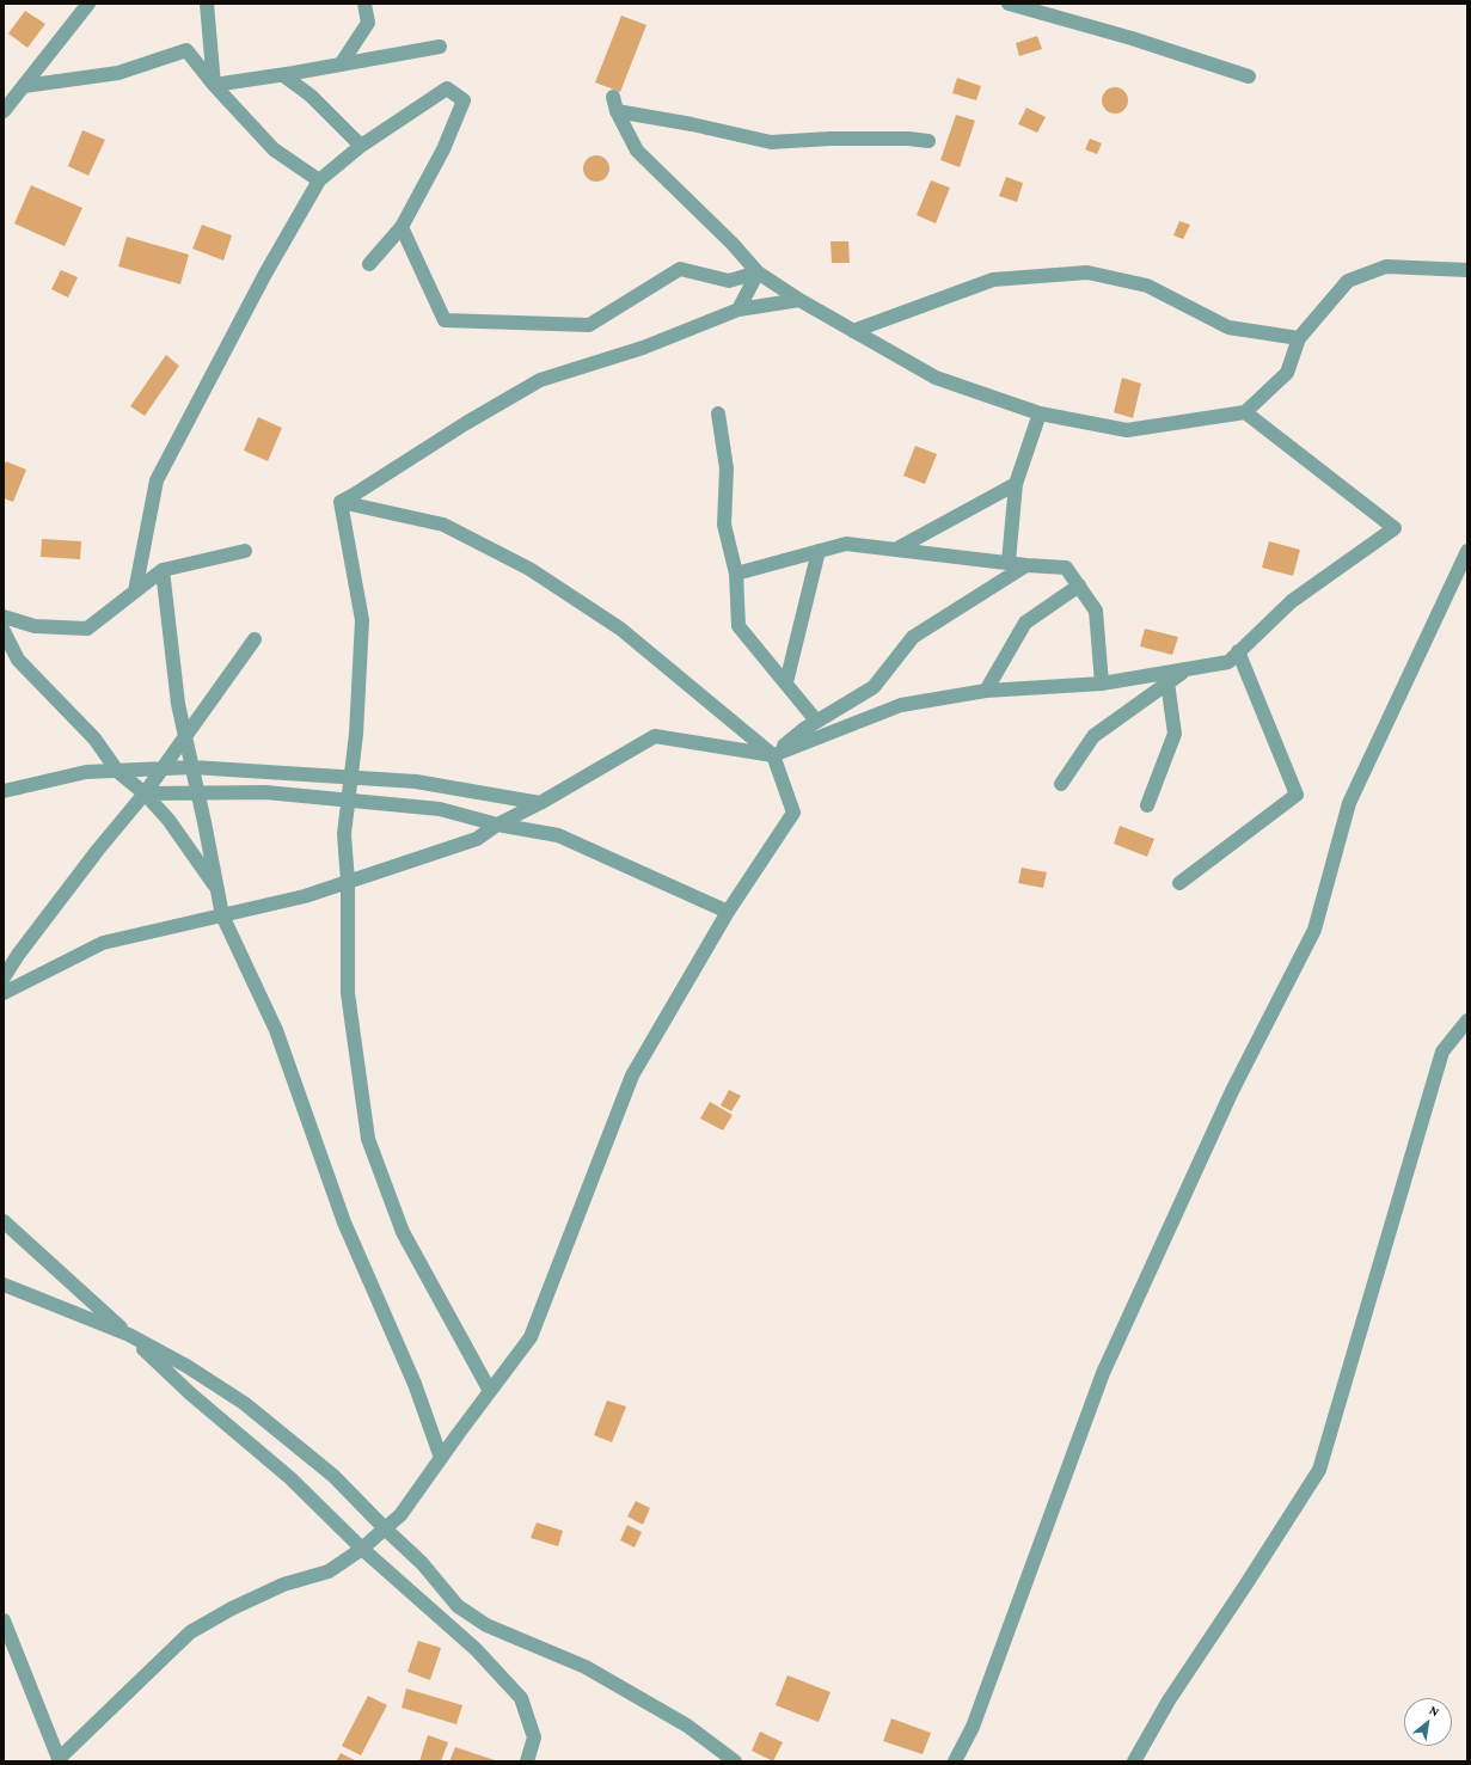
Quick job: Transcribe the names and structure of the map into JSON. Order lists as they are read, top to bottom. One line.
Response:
{"north":"top right"}
